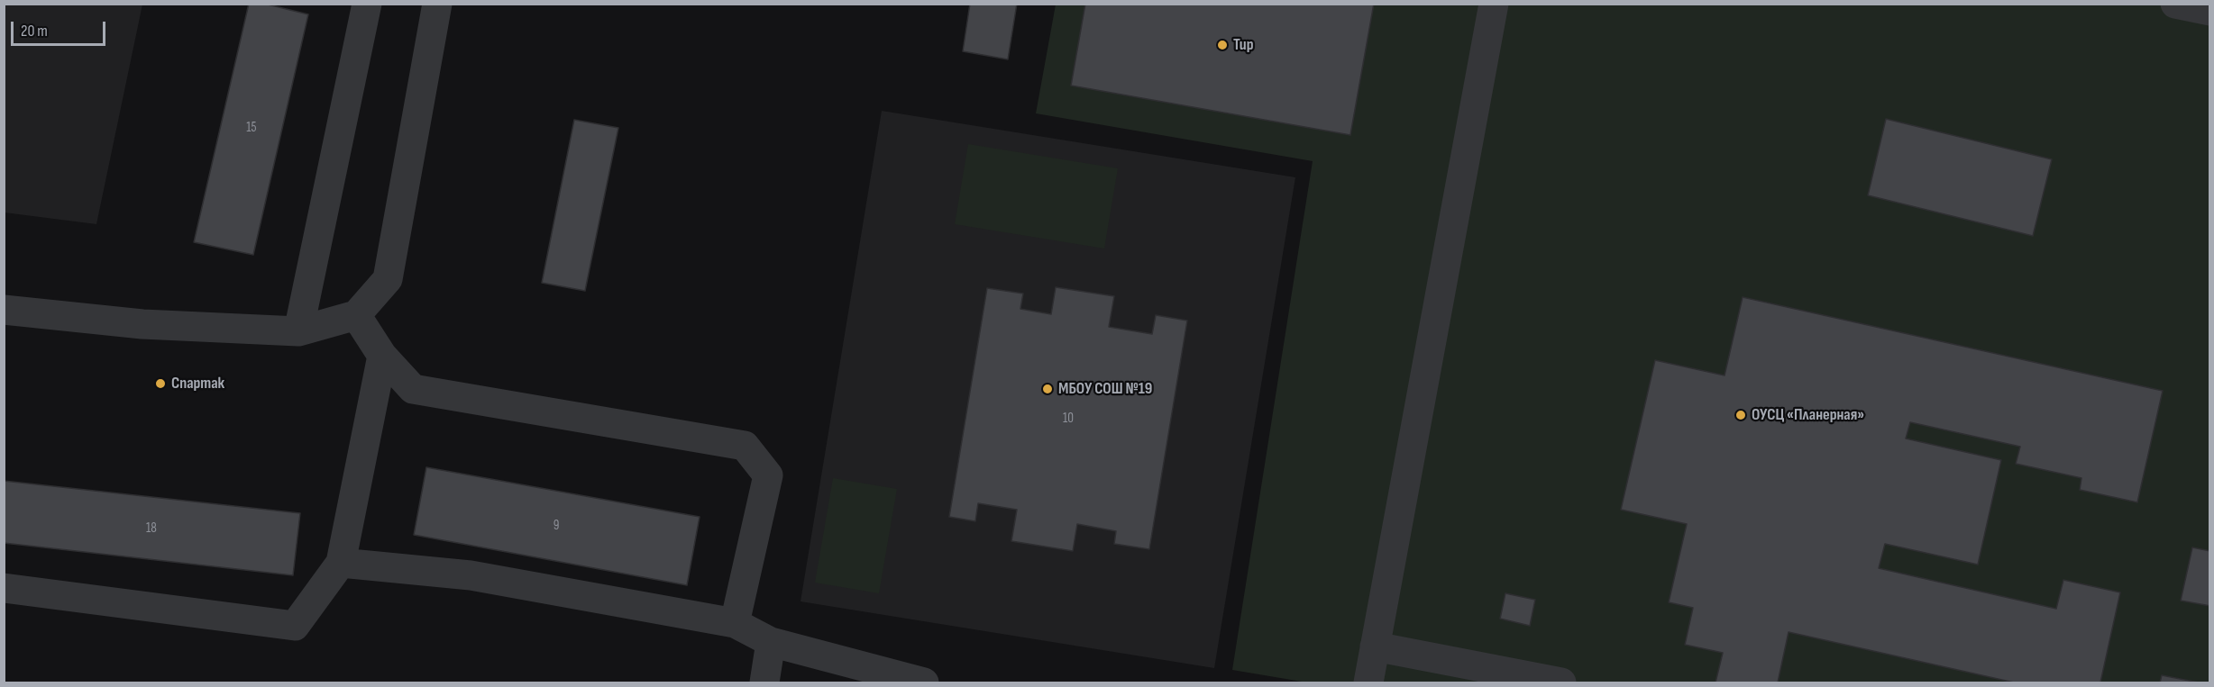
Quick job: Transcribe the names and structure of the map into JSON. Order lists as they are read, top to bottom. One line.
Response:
{"places":["Тир","Спартак","МБОУ СОШ №19","ОУСЦ «Планерная»"],"house_numbers":["15","10","9","18"],"scale_bar":"20 m"}
